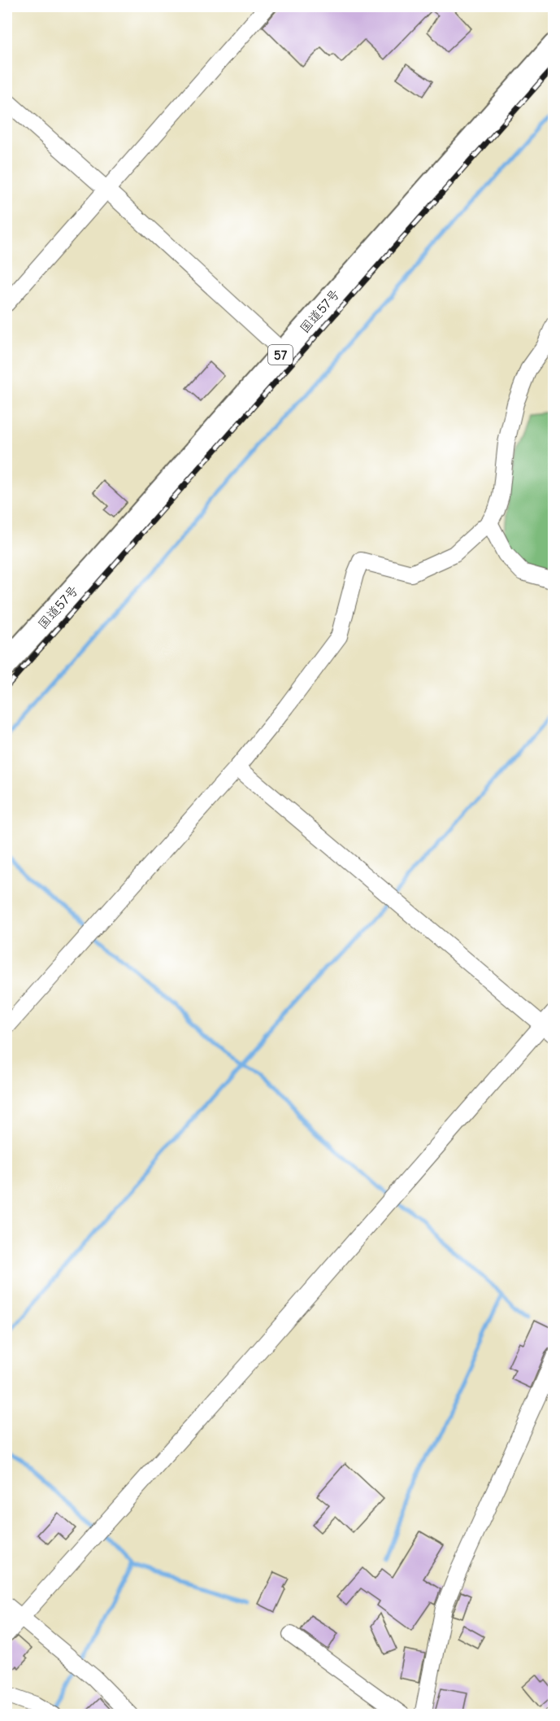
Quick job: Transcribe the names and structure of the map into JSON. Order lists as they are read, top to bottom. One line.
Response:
{"streets":{"highway":["国道57号","57"]}}
